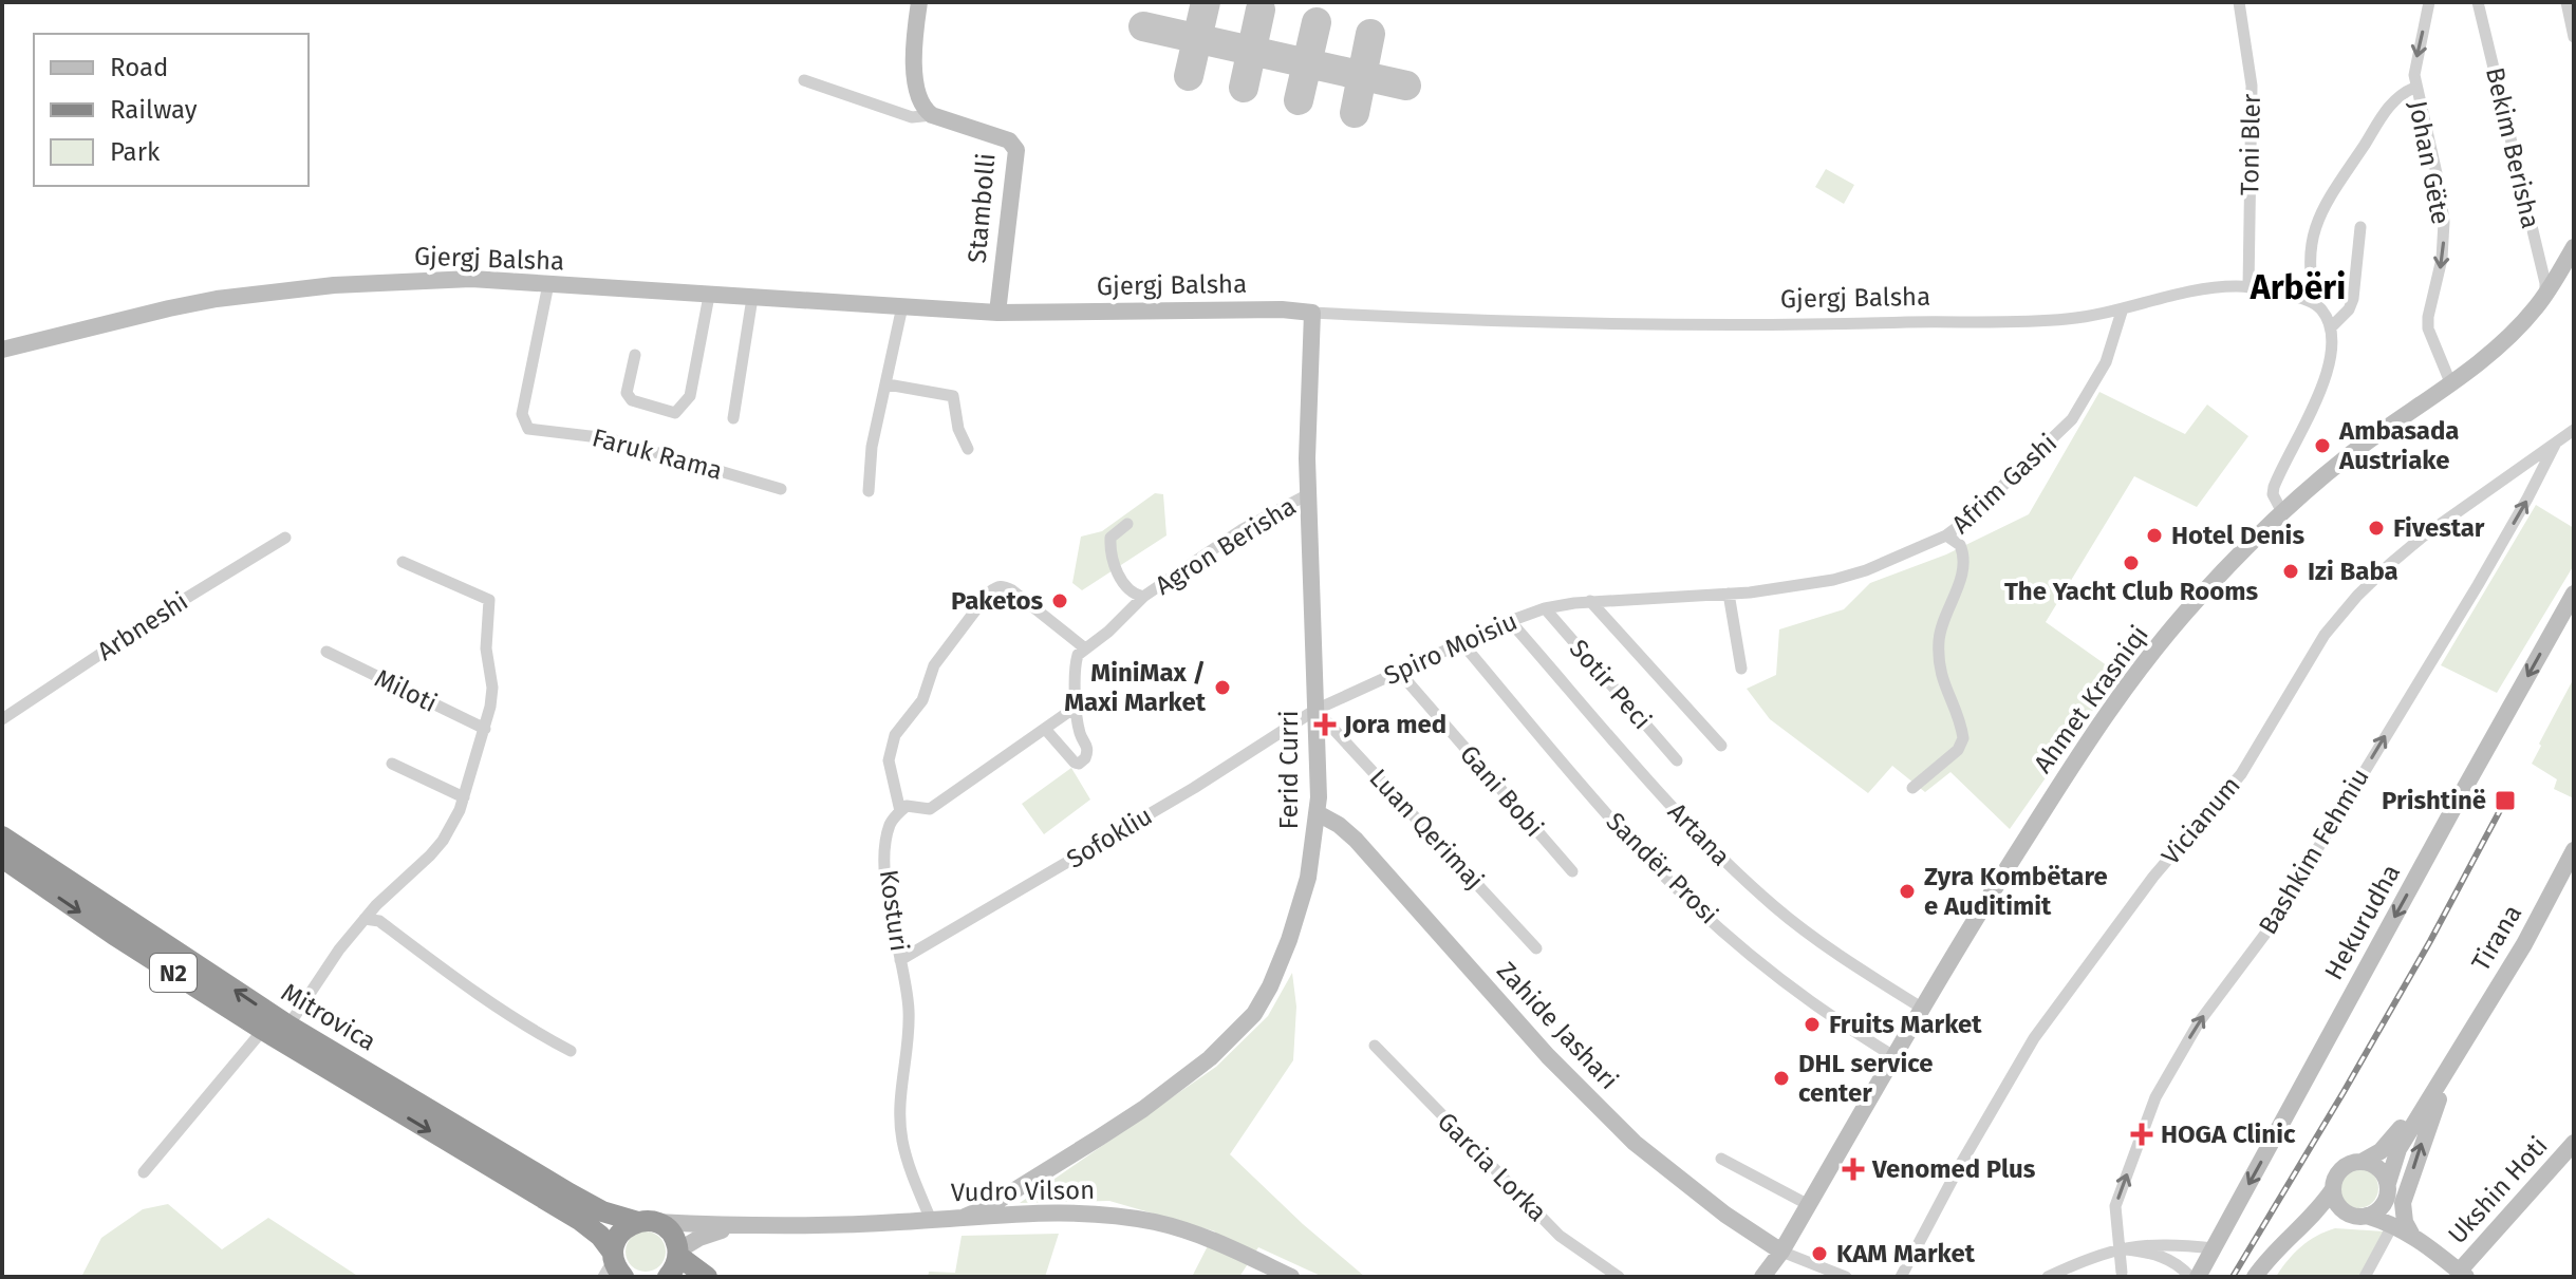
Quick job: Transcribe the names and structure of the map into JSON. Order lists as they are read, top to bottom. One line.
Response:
{"streets":{"highway":["N2","Mitrovica"],"main road":["Stambolli","Gjergj Balsha","Ahmet Krasniqi","Ferid Curri","Hekurudha","Tirana","Zahide Jashari","Ukshin Hoti","Vudro Vilson"],"street":["Toni Bler","Bekim Berisha","Johan Gëte","Faruk Rama","Afrim Gashi","Agron Berisha","Arbneshi","Spiro Moisiu","Sotir Peci","Miloti","Gani Bobi","Vicianum","Luan Qerimaj","Artana","Sofokliu","Bashkim Fehmiu","Sandër Prosi","Kosturi","Garcia Lorka"]},"crossings":[["Toni Bler","Gjergj Balsha"],["Bekim Berisha","Ahmet Krasniqi"],["Johan Gëte","Ahmet Krasniqi"],["Stambolli","Gjergj Balsha"],["Gjergj Balsha","Faruk Rama"],["Gjergj Balsha","Afrim Gashi"],["Gjergj Balsha","Ferid Curri"],["Afrim Gashi","Spiro Moisiu"],["Agron Berisha","Ferid Curri"],["Spiro Moisiu","Sotir Peci"],["Spiro Moisiu","Ferid Curri"],["Spiro Moisiu","Gani Bobi"],["Spiro Moisiu","Luan Qerimaj"],["Spiro Moisiu","Artana"],["Spiro Moisiu","Sofokliu"],["Spiro Moisiu","Sandër Prosi"],["Ahmet Krasniqi","Artana"],["Ahmet Krasniqi","Sandër Prosi"],["Ahmet Krasniqi","Zahide Jashari"],["Ferid Curri","Luan Qerimaj"],["Ferid Curri","Sofokliu"],["Ferid Curri","Zahide Jashari"],["Ferid Curri","Vudro Vilson"],["Vicianum","Bashkim Fehmiu"],["Luan Qerimaj","Sofokliu"],["Sofokliu","Kosturi"],["Kosturi","Vudro Vilson"],["N2","Mitrovica"]],"one_way":["Johan Gëte","Bashkim Fehmiu"],"districts":["Arbëri"],"places":{"other":["Ambasada Austriake","Fivestar","Hotel Denis","The Yacht Club Rooms","Izi Baba","Paketos","MiniMax / Maxi Market","Zyra Kombëtare e Auditimit","Fruits Market","DHL service center","KAM Market"],"health":["Jora med","HOGA Clinic","Venomed Plus"],"transit":["Prishtinë"]},"legend":["Road","Railway","Park"]}
